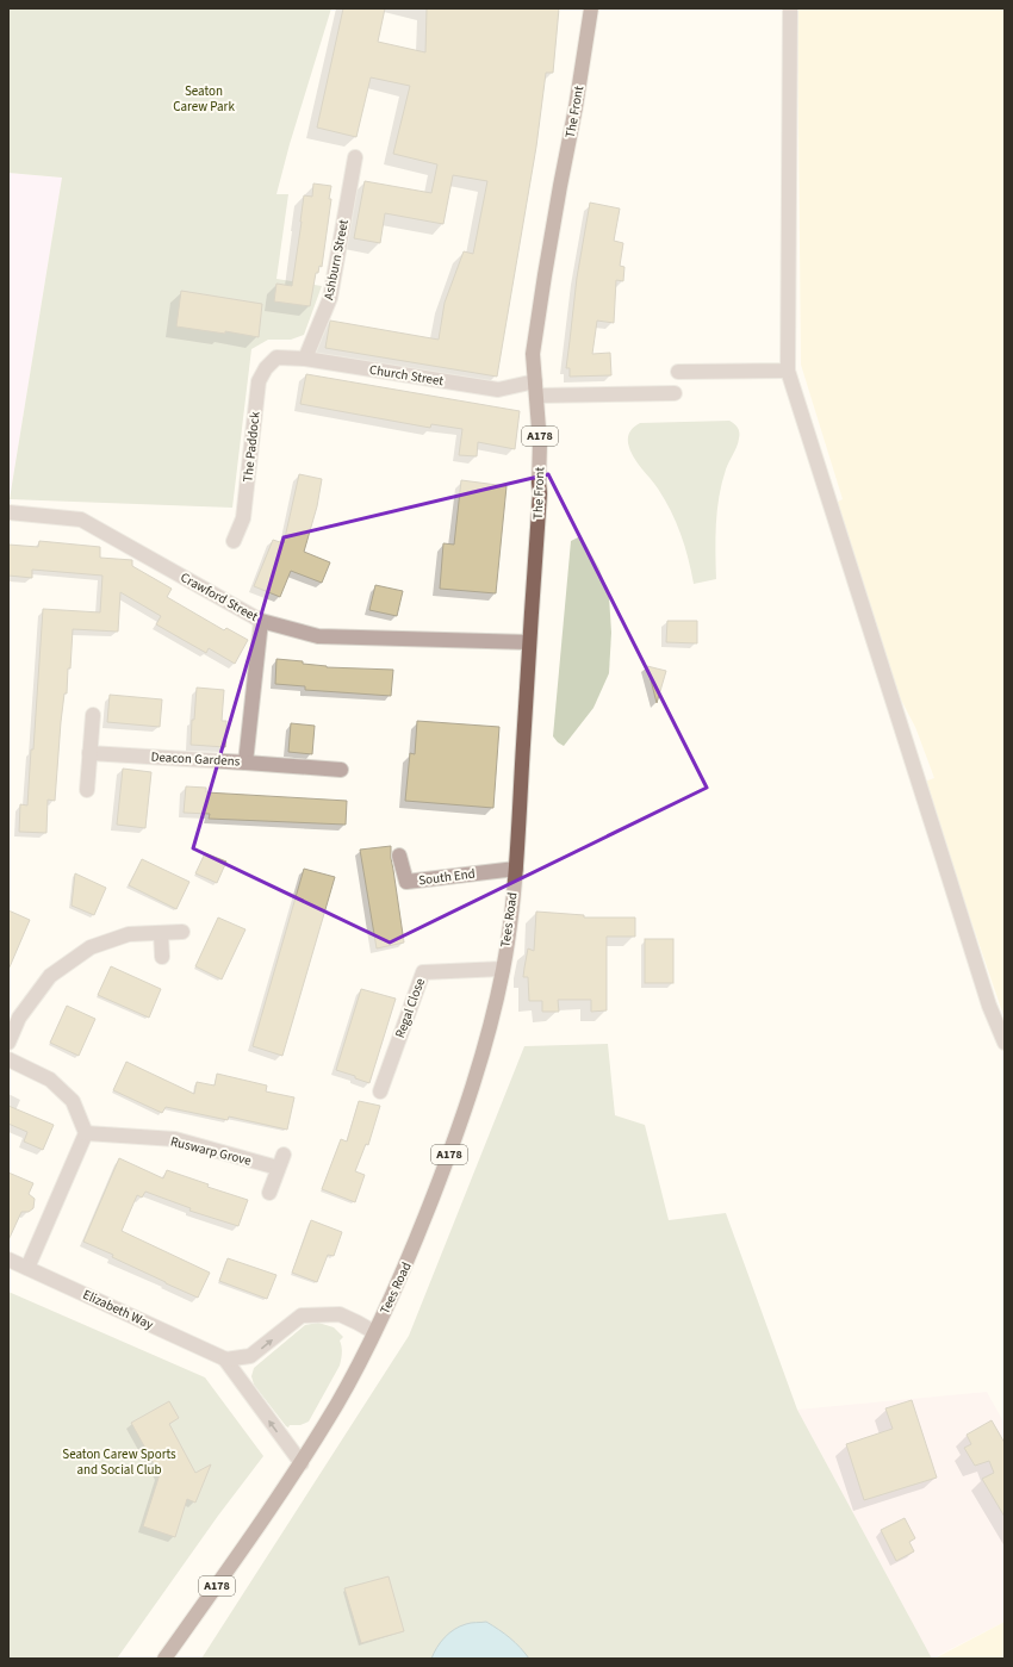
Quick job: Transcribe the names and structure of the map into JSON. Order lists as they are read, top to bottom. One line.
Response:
{"streets":{"main road":["The Front","A178","Tees Road"],"street":["Ashburn Street","Church Street","The Paddock","Crawford Street","Deacon Gardens","South End","Regal Close","Ruswarp Grove","Elizabeth Way"]},"crossings":[["The Front","Church Street"],["The Front","Crawford Street"],["The Front","South End"],["The Front","Tees Road"],["Ashburn Street","Church Street"],["Church Street","The Paddock"],["Crawford Street","Deacon Gardens"],["South End","Tees Road"],["Tees Road","Regal Close"],["Tees Road","Elizabeth Way"]],"parks":["Seaton Carew Park","Seaton Carew Sports and Social Club"]}
